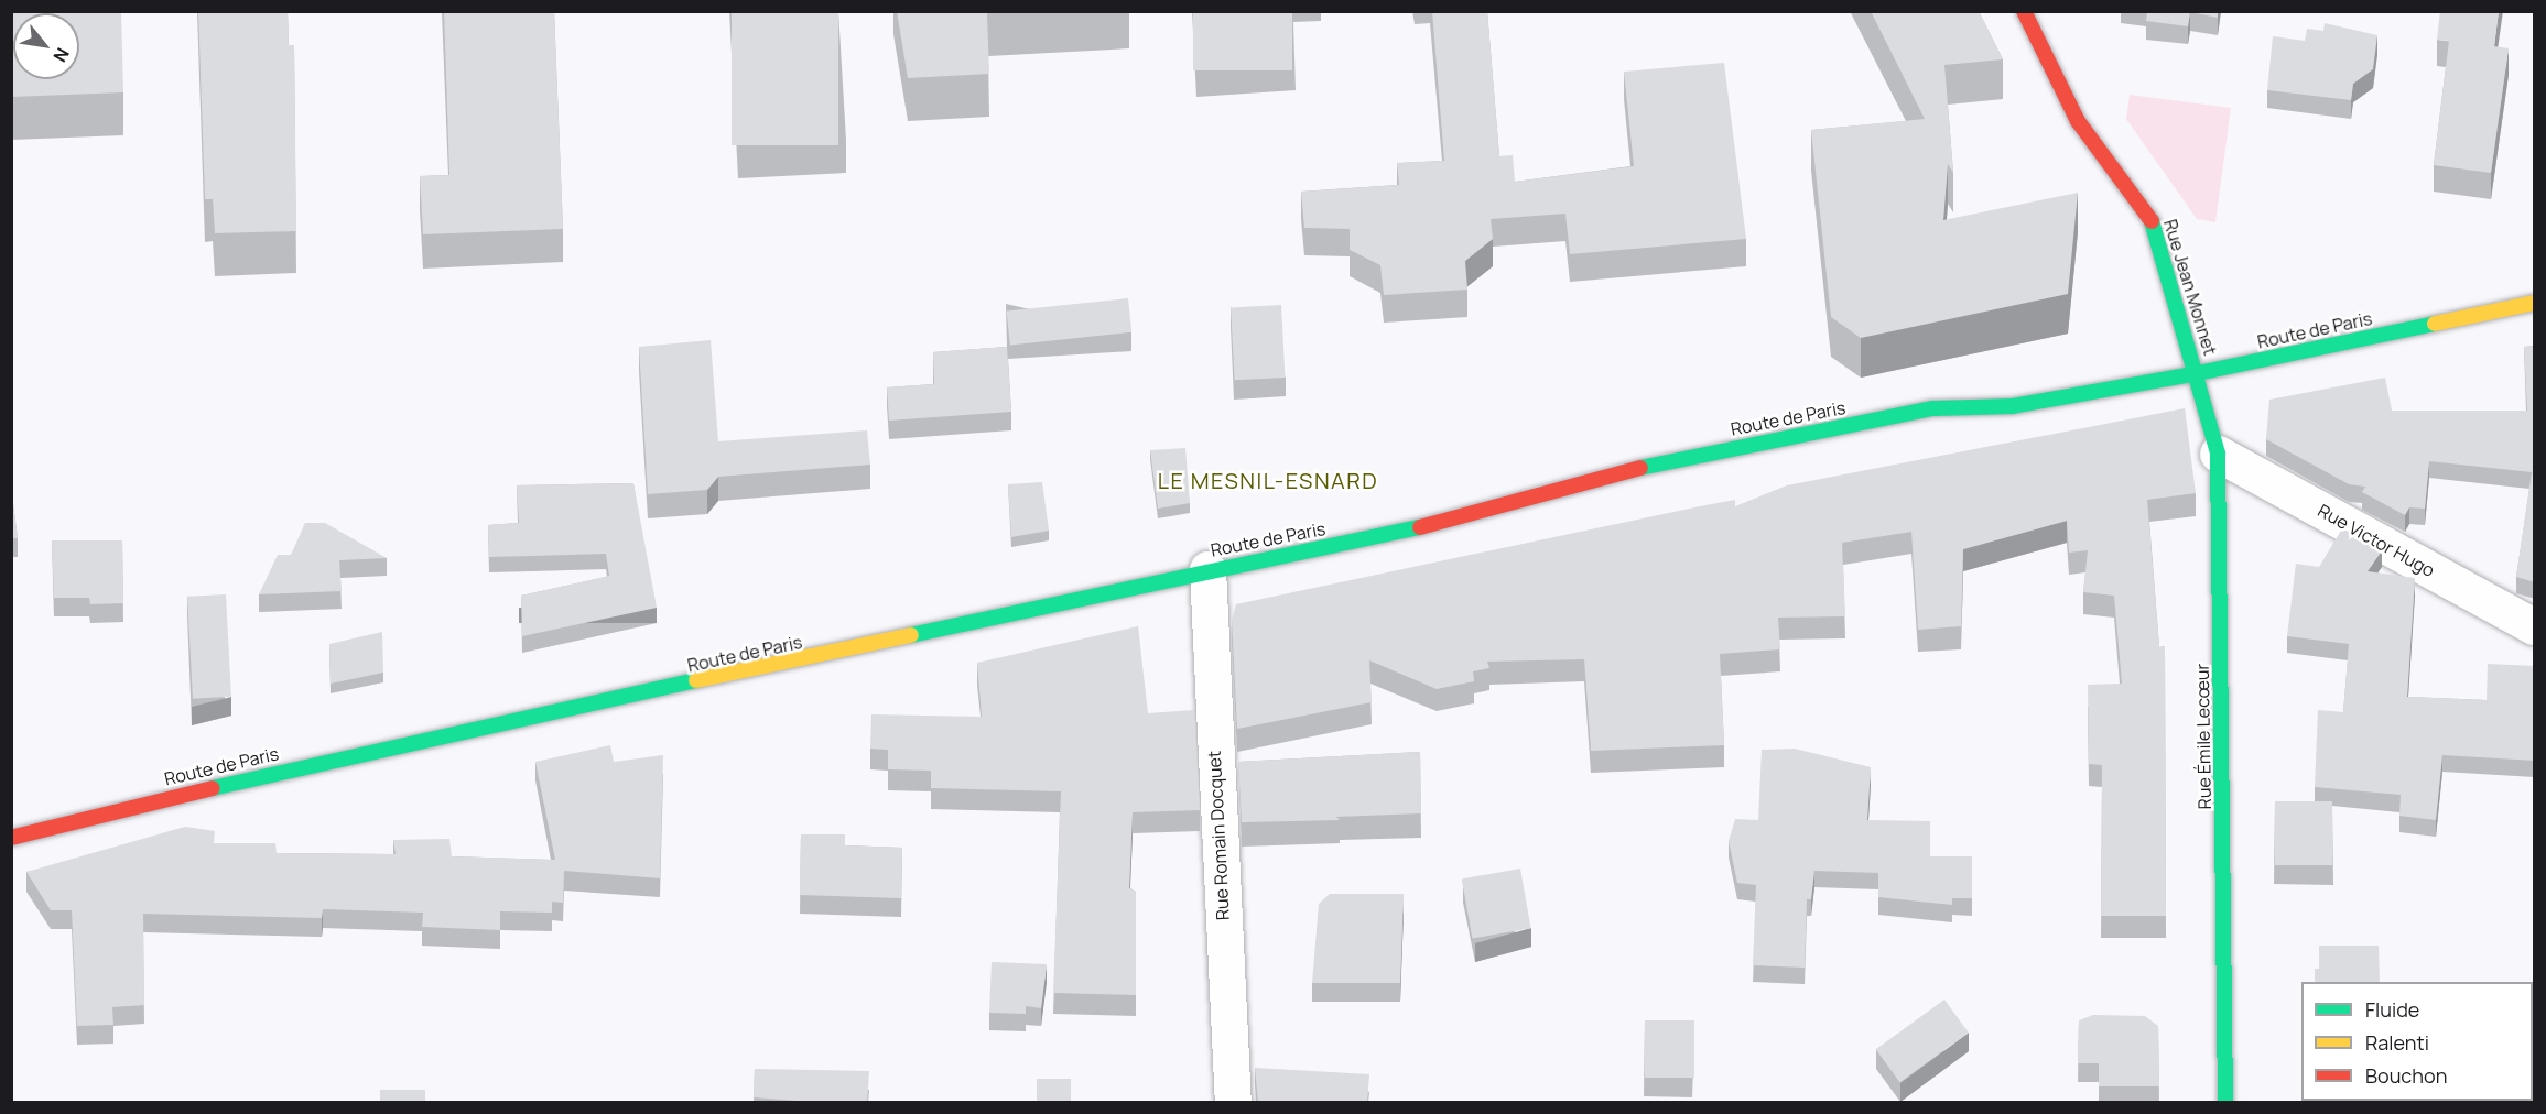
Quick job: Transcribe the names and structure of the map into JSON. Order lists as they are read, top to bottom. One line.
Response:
{"streets":{"main road":["Rue Jean Monnet","Route de Paris","Rue Émile Lecœur"],"street":["Rue Victor Hugo","Rue Romain Docquet"]},"crossings":[["Rue Jean Monnet","Route de Paris"],["Rue Jean Monnet","Rue Émile Lecœur"],["Route de Paris","Rue Émile Lecœur"],["Route de Paris","Rue Romain Docquet"],["Rue Victor Hugo","Rue Émile Lecœur"]],"districts":["LE MESNIL-ESNARD"],"legend":["Fluide","Ralenti","Bouchon"],"north":"bottom right"}
